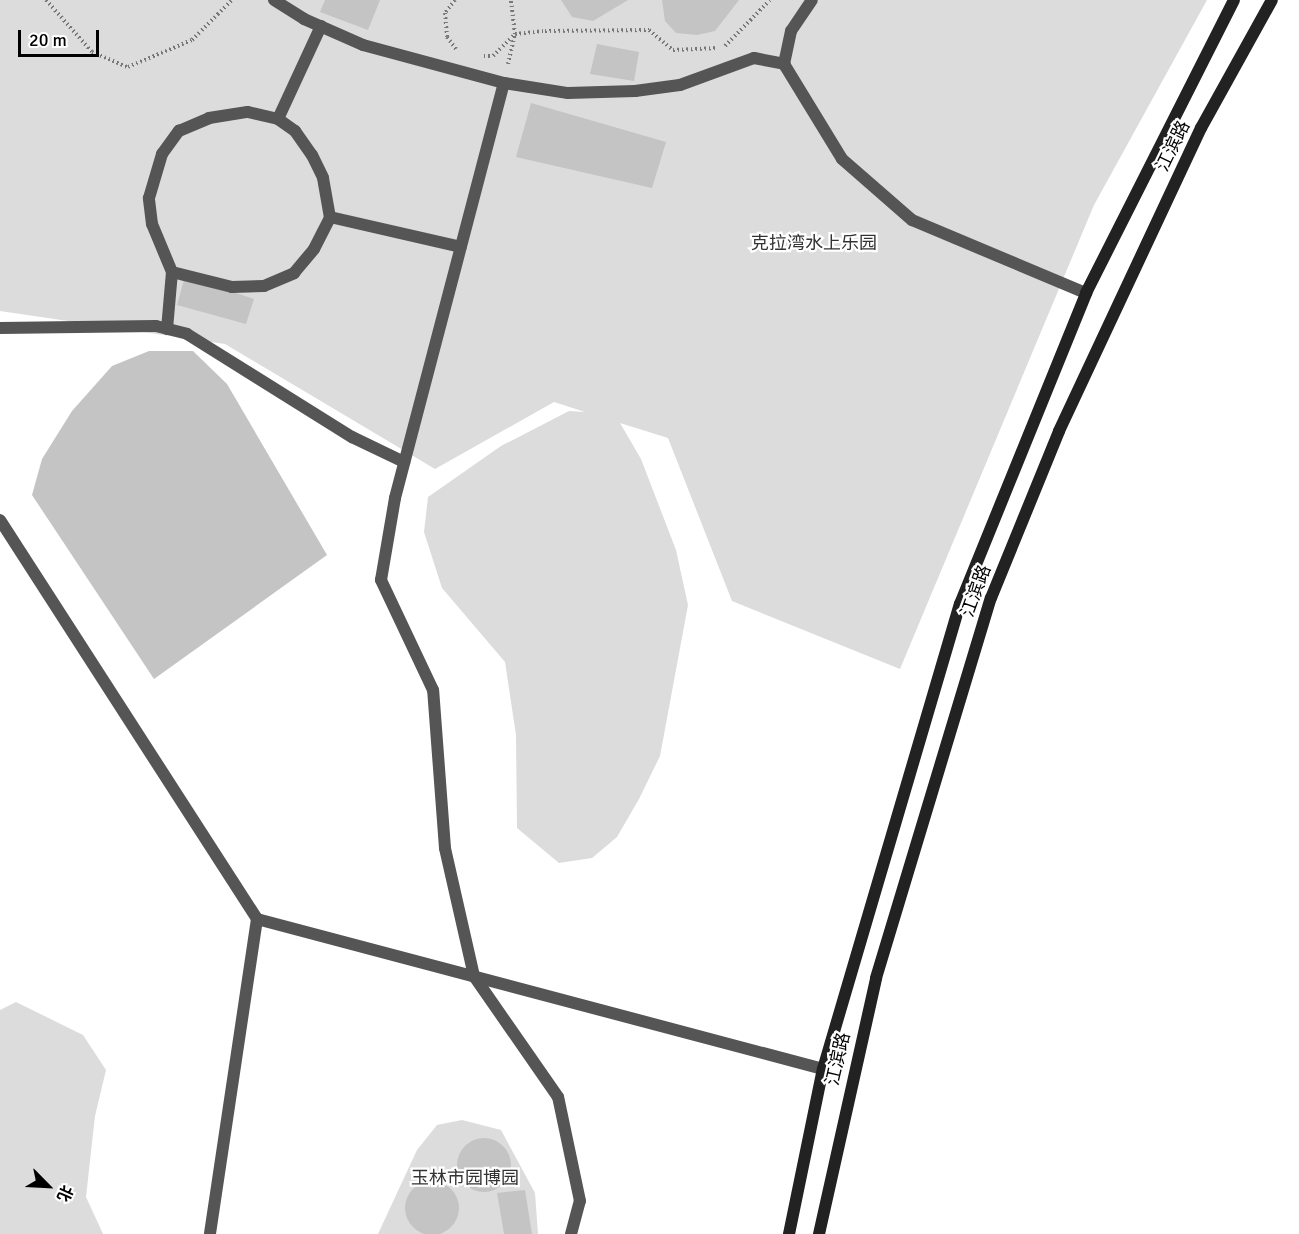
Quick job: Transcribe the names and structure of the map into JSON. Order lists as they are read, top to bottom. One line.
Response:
{"streets":{"main road":["江滨路"]},"parks":["克拉湾水上乐园","玉林市园博园"],"scale_bar":"20 m","north":"bottom right"}
